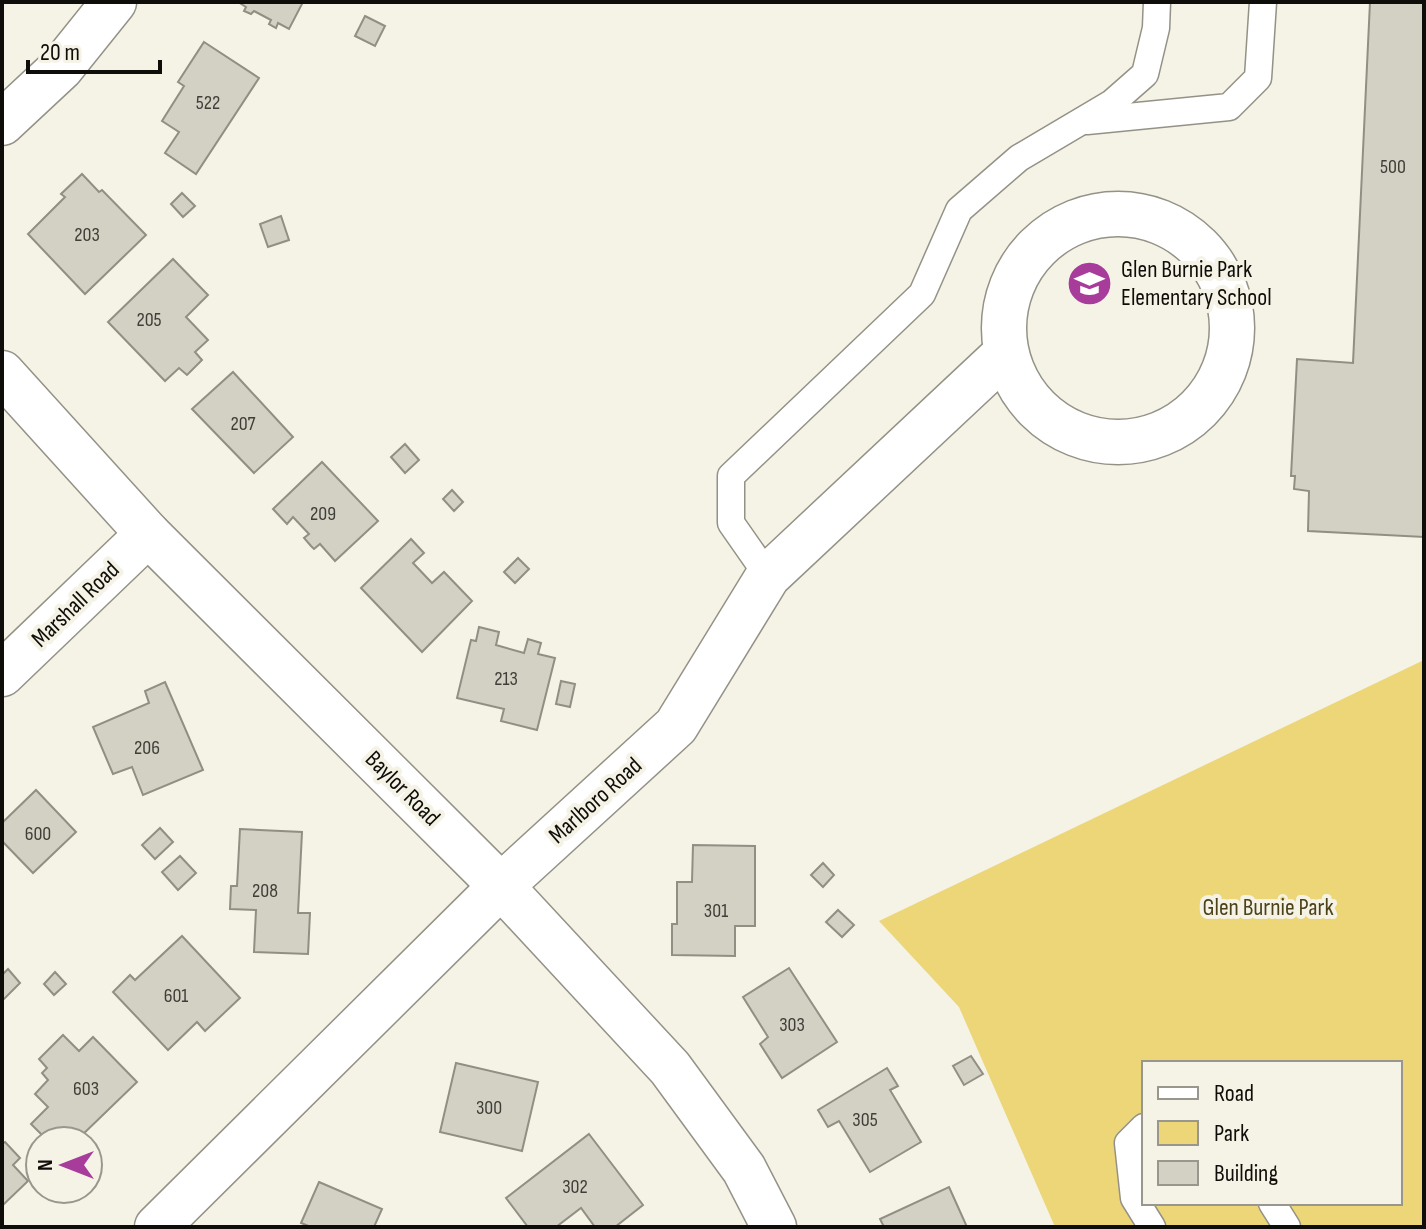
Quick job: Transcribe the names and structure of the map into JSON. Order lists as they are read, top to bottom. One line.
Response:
{"streets":{"street":["Marshall Road","Baylor Road","Marlboro Road"]},"crossings":[["Marshall Road","Baylor Road"],["Baylor Road","Marlboro Road"]],"parks":["Glen Burnie Park"],"places":{"school or university":["Glen Burnie Park Elementary School"]},"house_numbers":["522","500","203","205","207","209","213","206","600","208","301","601","303","603","300","305","302"],"legend":["Road","Park","Building"],"scale_bar":"20 m","north":"left"}
